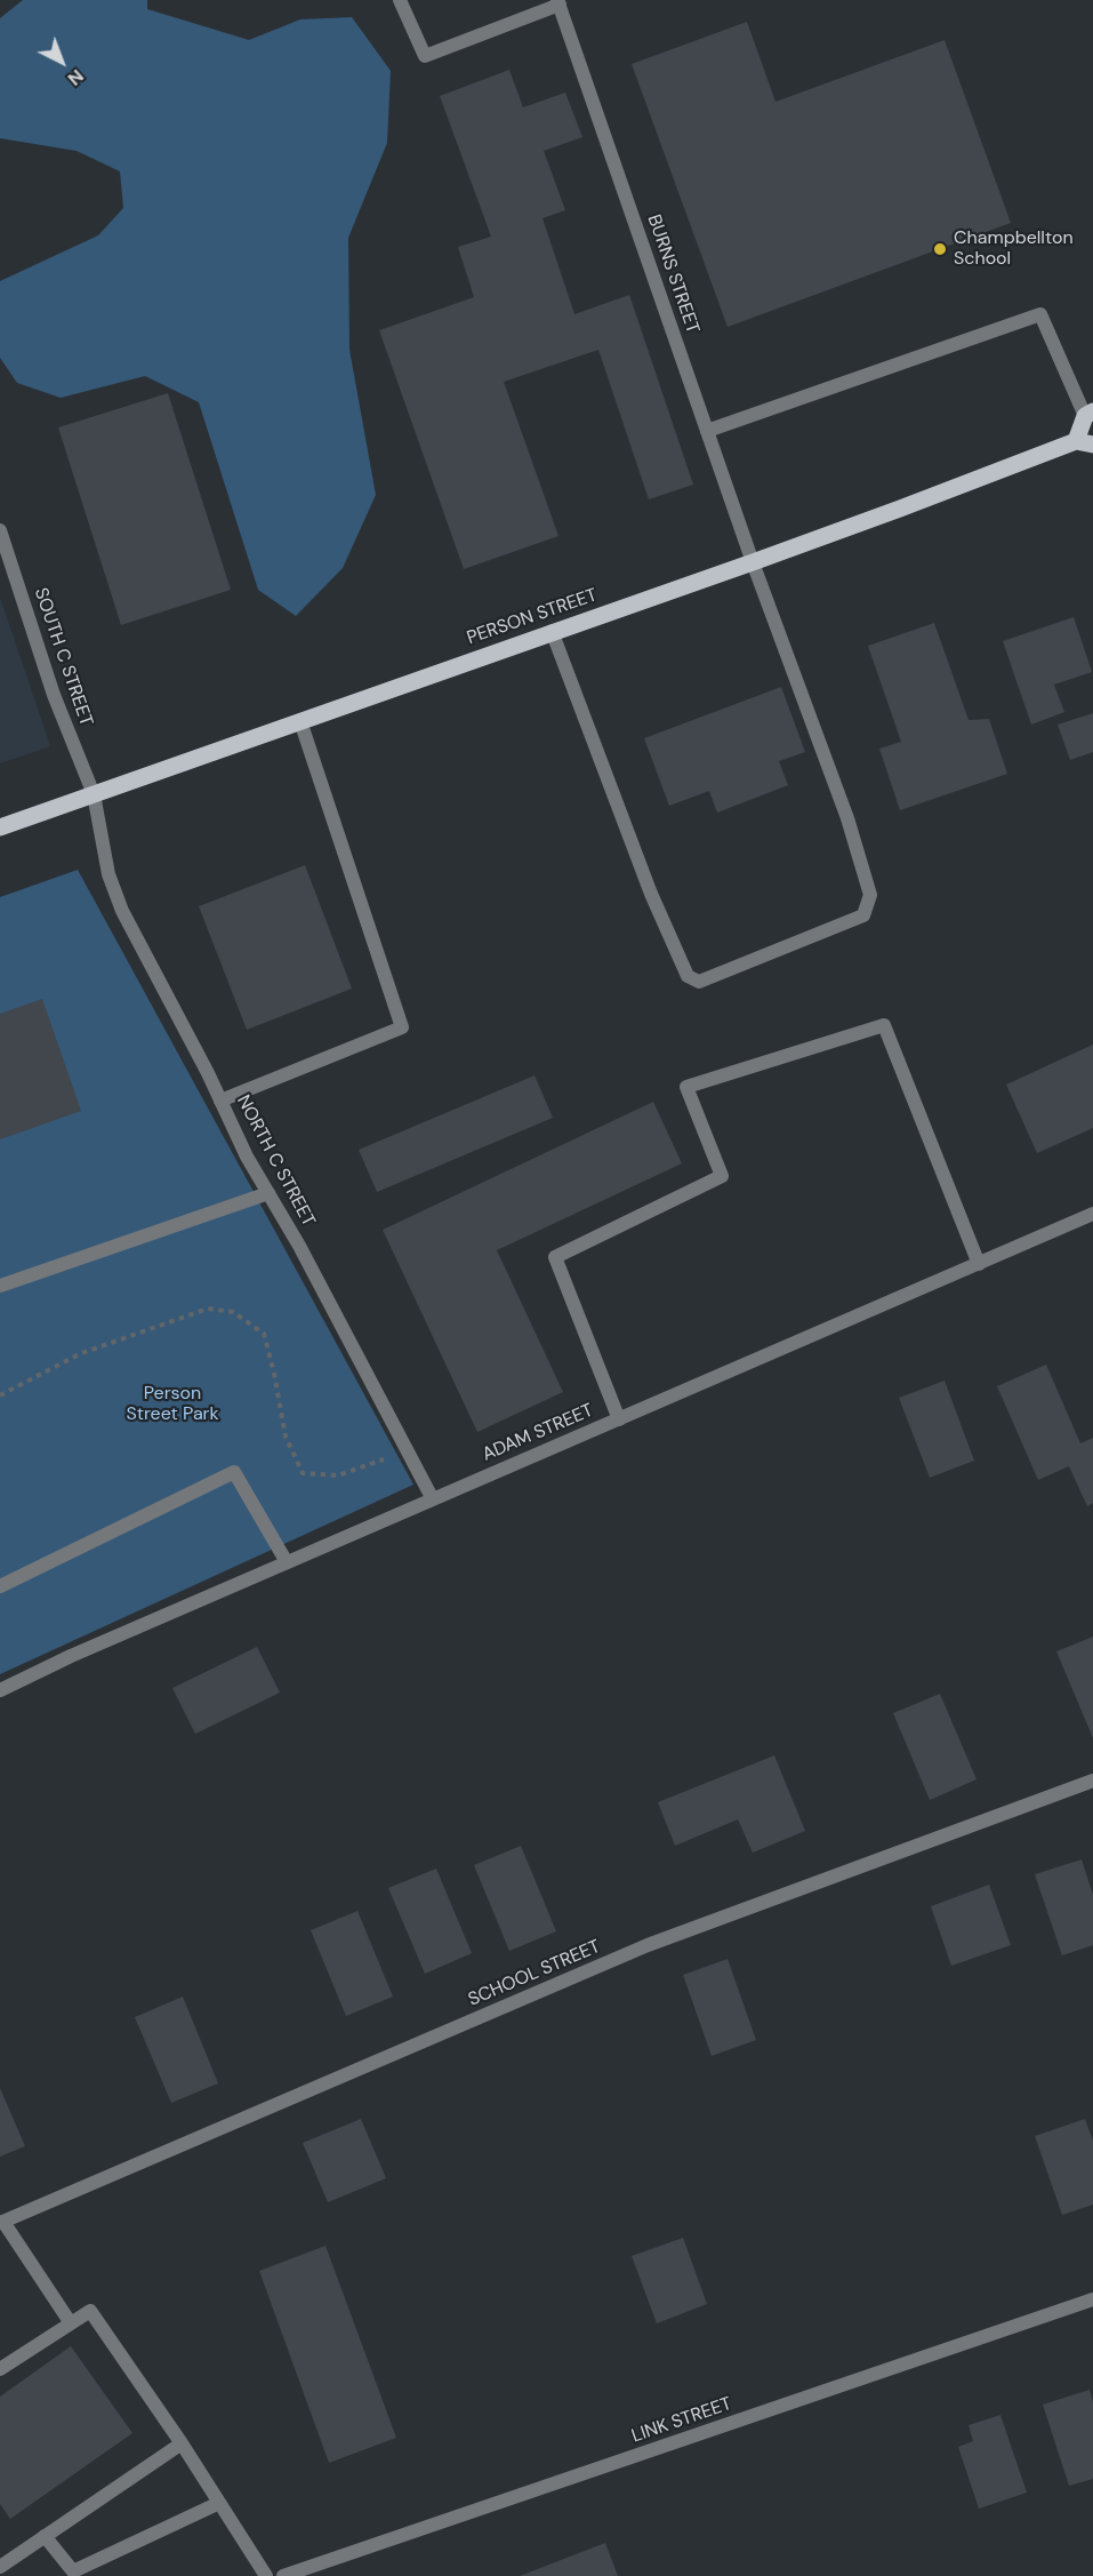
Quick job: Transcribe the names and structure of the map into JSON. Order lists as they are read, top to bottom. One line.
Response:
{"streets":{"main road":["PERSON STREET"],"street":["BURNS STREET","SOUTH C STREET","NORTH C STREET","ADAM STREET","SCHOOL STREET","LINK STREET"]},"crossings":[["BURNS STREET","PERSON STREET"],["PERSON STREET","SOUTH C STREET"],["PERSON STREET","NORTH C STREET"],["SOUTH C STREET","NORTH C STREET"],["NORTH C STREET","ADAM STREET"]],"parks":["Person Street Park"],"places":["Champbellton School"],"north":"bottom right"}
